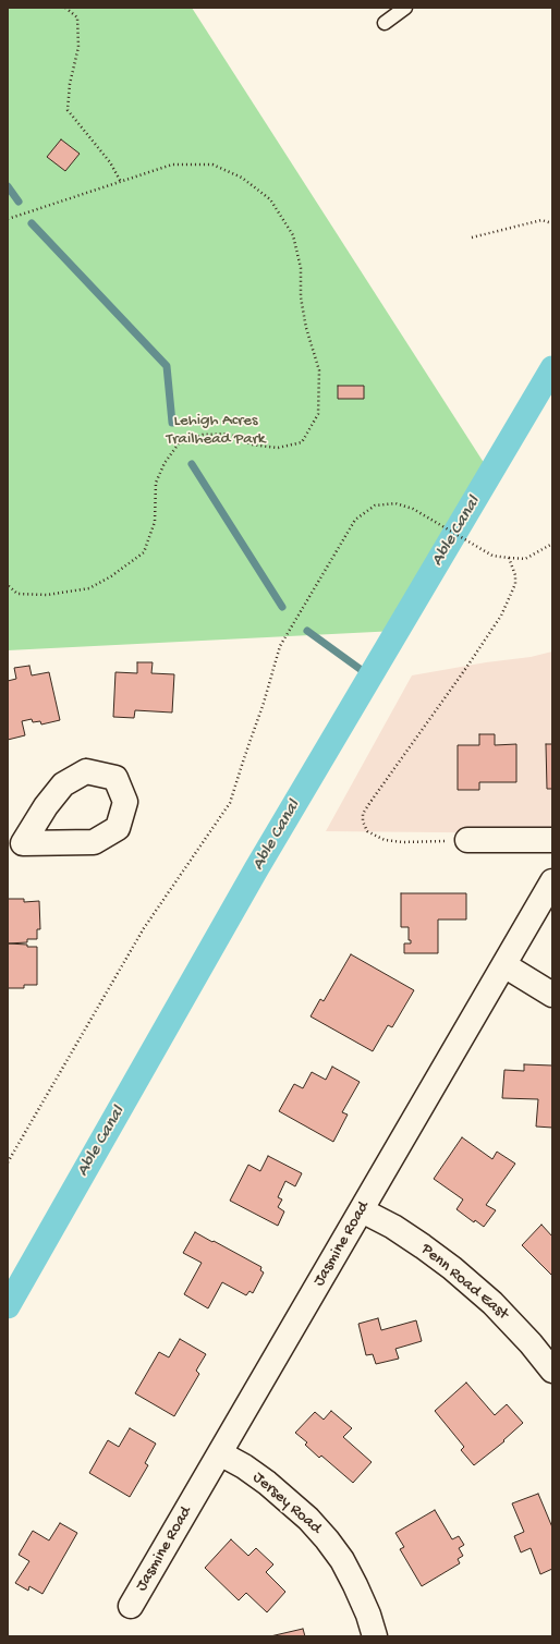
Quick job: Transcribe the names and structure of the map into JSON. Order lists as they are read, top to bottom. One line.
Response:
{"streets":{"street":["Jasmine Road","Penn Road East","Jersey Road"]},"crossings":[["Jasmine Road","Penn Road East"],["Jasmine Road","Jersey Road"]],"water":["Able Canal"],"parks":["Lehigh Acres Trailhead Park"]}
